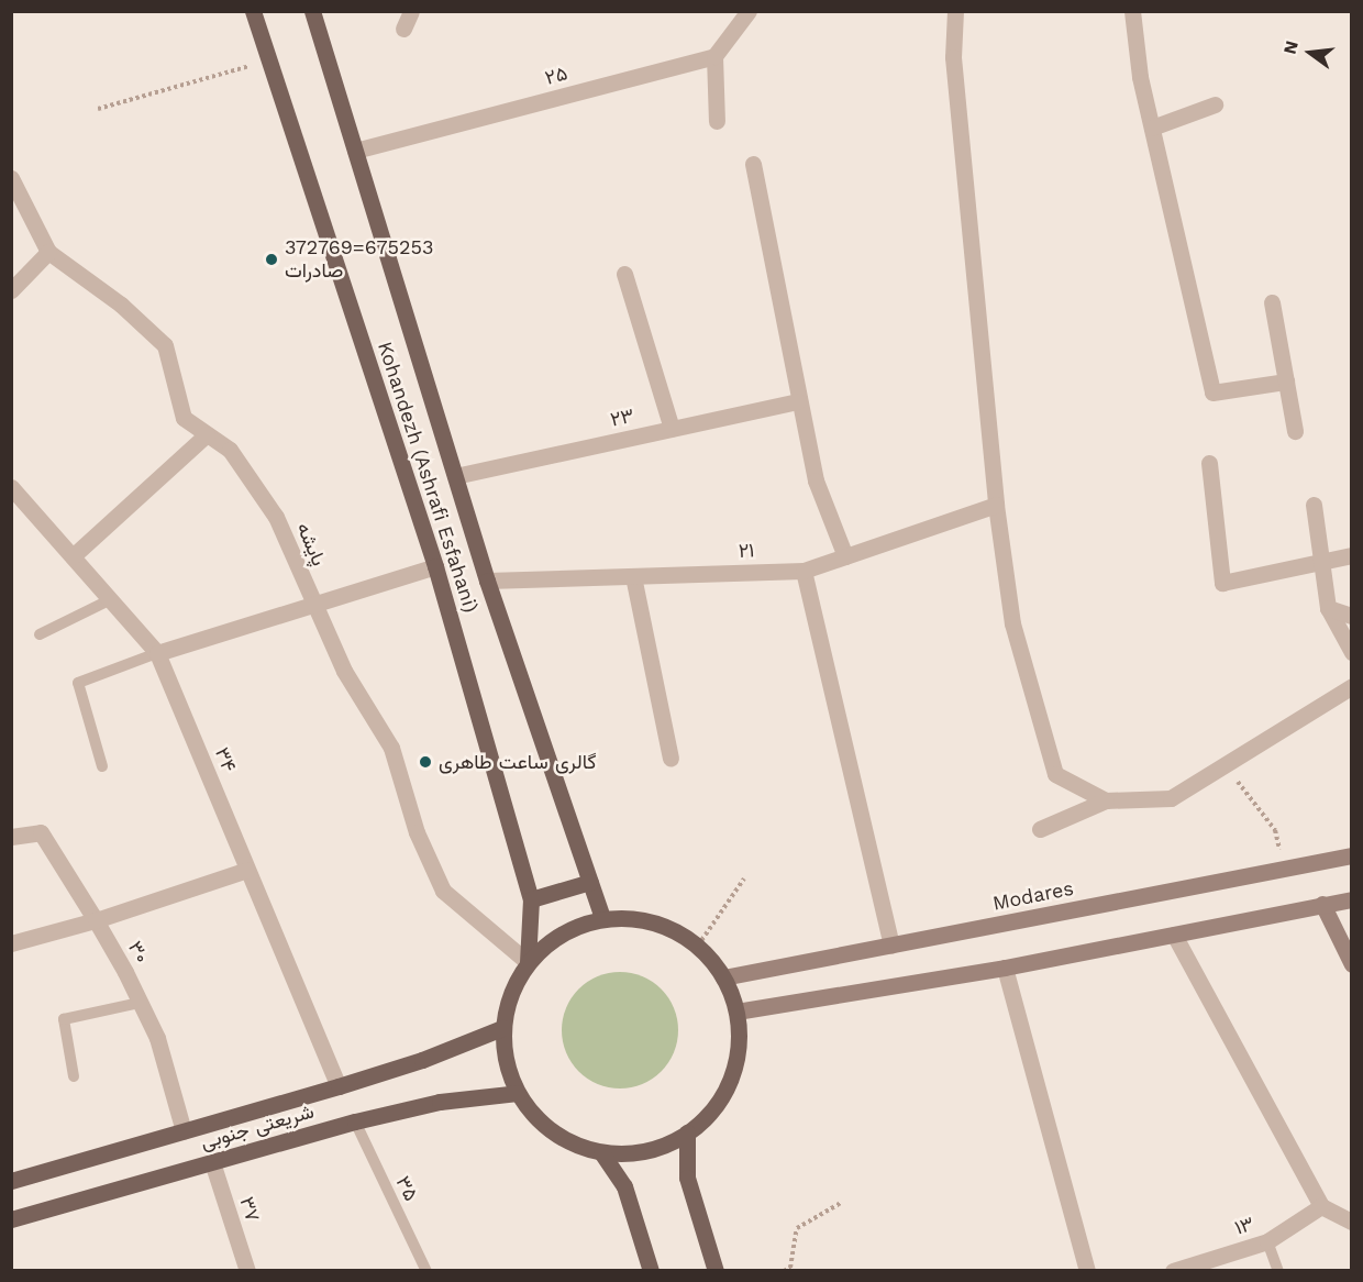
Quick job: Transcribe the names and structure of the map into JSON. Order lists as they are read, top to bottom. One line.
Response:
{"streets":{"main road":["Kohandezh (Ashrafi Esfahani)","Modares","شریعتی جنوبی"],"street":["۲۵","۲۳","پایشه","۲۱","۳۴","۳۰","۳۷","۱۳"],"lane":["۳۵"]},"crossings":[["۲۵","Kohandezh (Ashrafi Esfahani)"],["۲۳","Kohandezh (Ashrafi Esfahani)"],["Kohandezh (Ashrafi Esfahani)","پایشه"],["Kohandezh (Ashrafi Esfahani)","۲۱"],["Kohandezh (Ashrafi Esfahani)","Modares"],["Kohandezh (Ashrafi Esfahani)","شریعتی جنوبی"],["پایشه","Modares"],["پایشه","شریعتی جنوبی"],["۳۴","شریعتی جنوبی"],["Modares","شریعتی جنوبی"],["۳۰","شریعتی جنوبی"],["شریعتی جنوبی","۳۵"],["شریعتی جنوبی","۳۷"]],"places":["372769=675253 صادرات","گالری ساعت طاهری"],"north":"left"}
